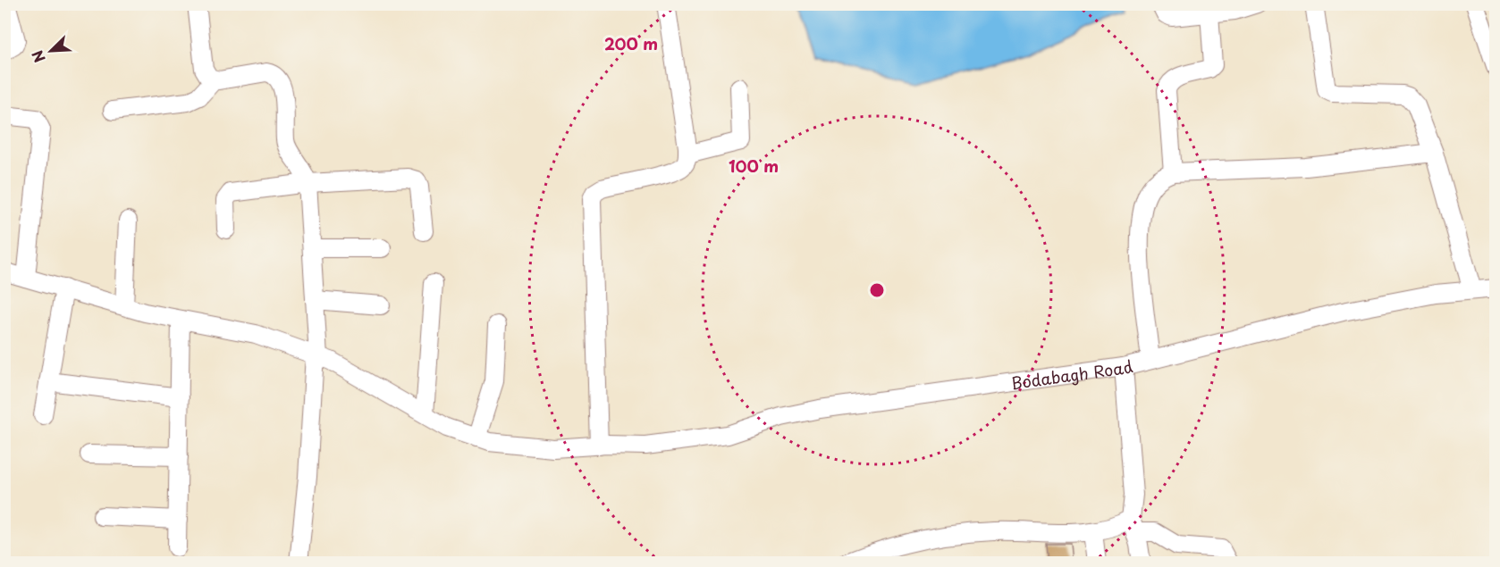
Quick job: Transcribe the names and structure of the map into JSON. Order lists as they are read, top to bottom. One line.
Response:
{"streets":{"street":["Bodabagh Road"]},"north":"bottom left","rings":["200 m","100 m"]}
